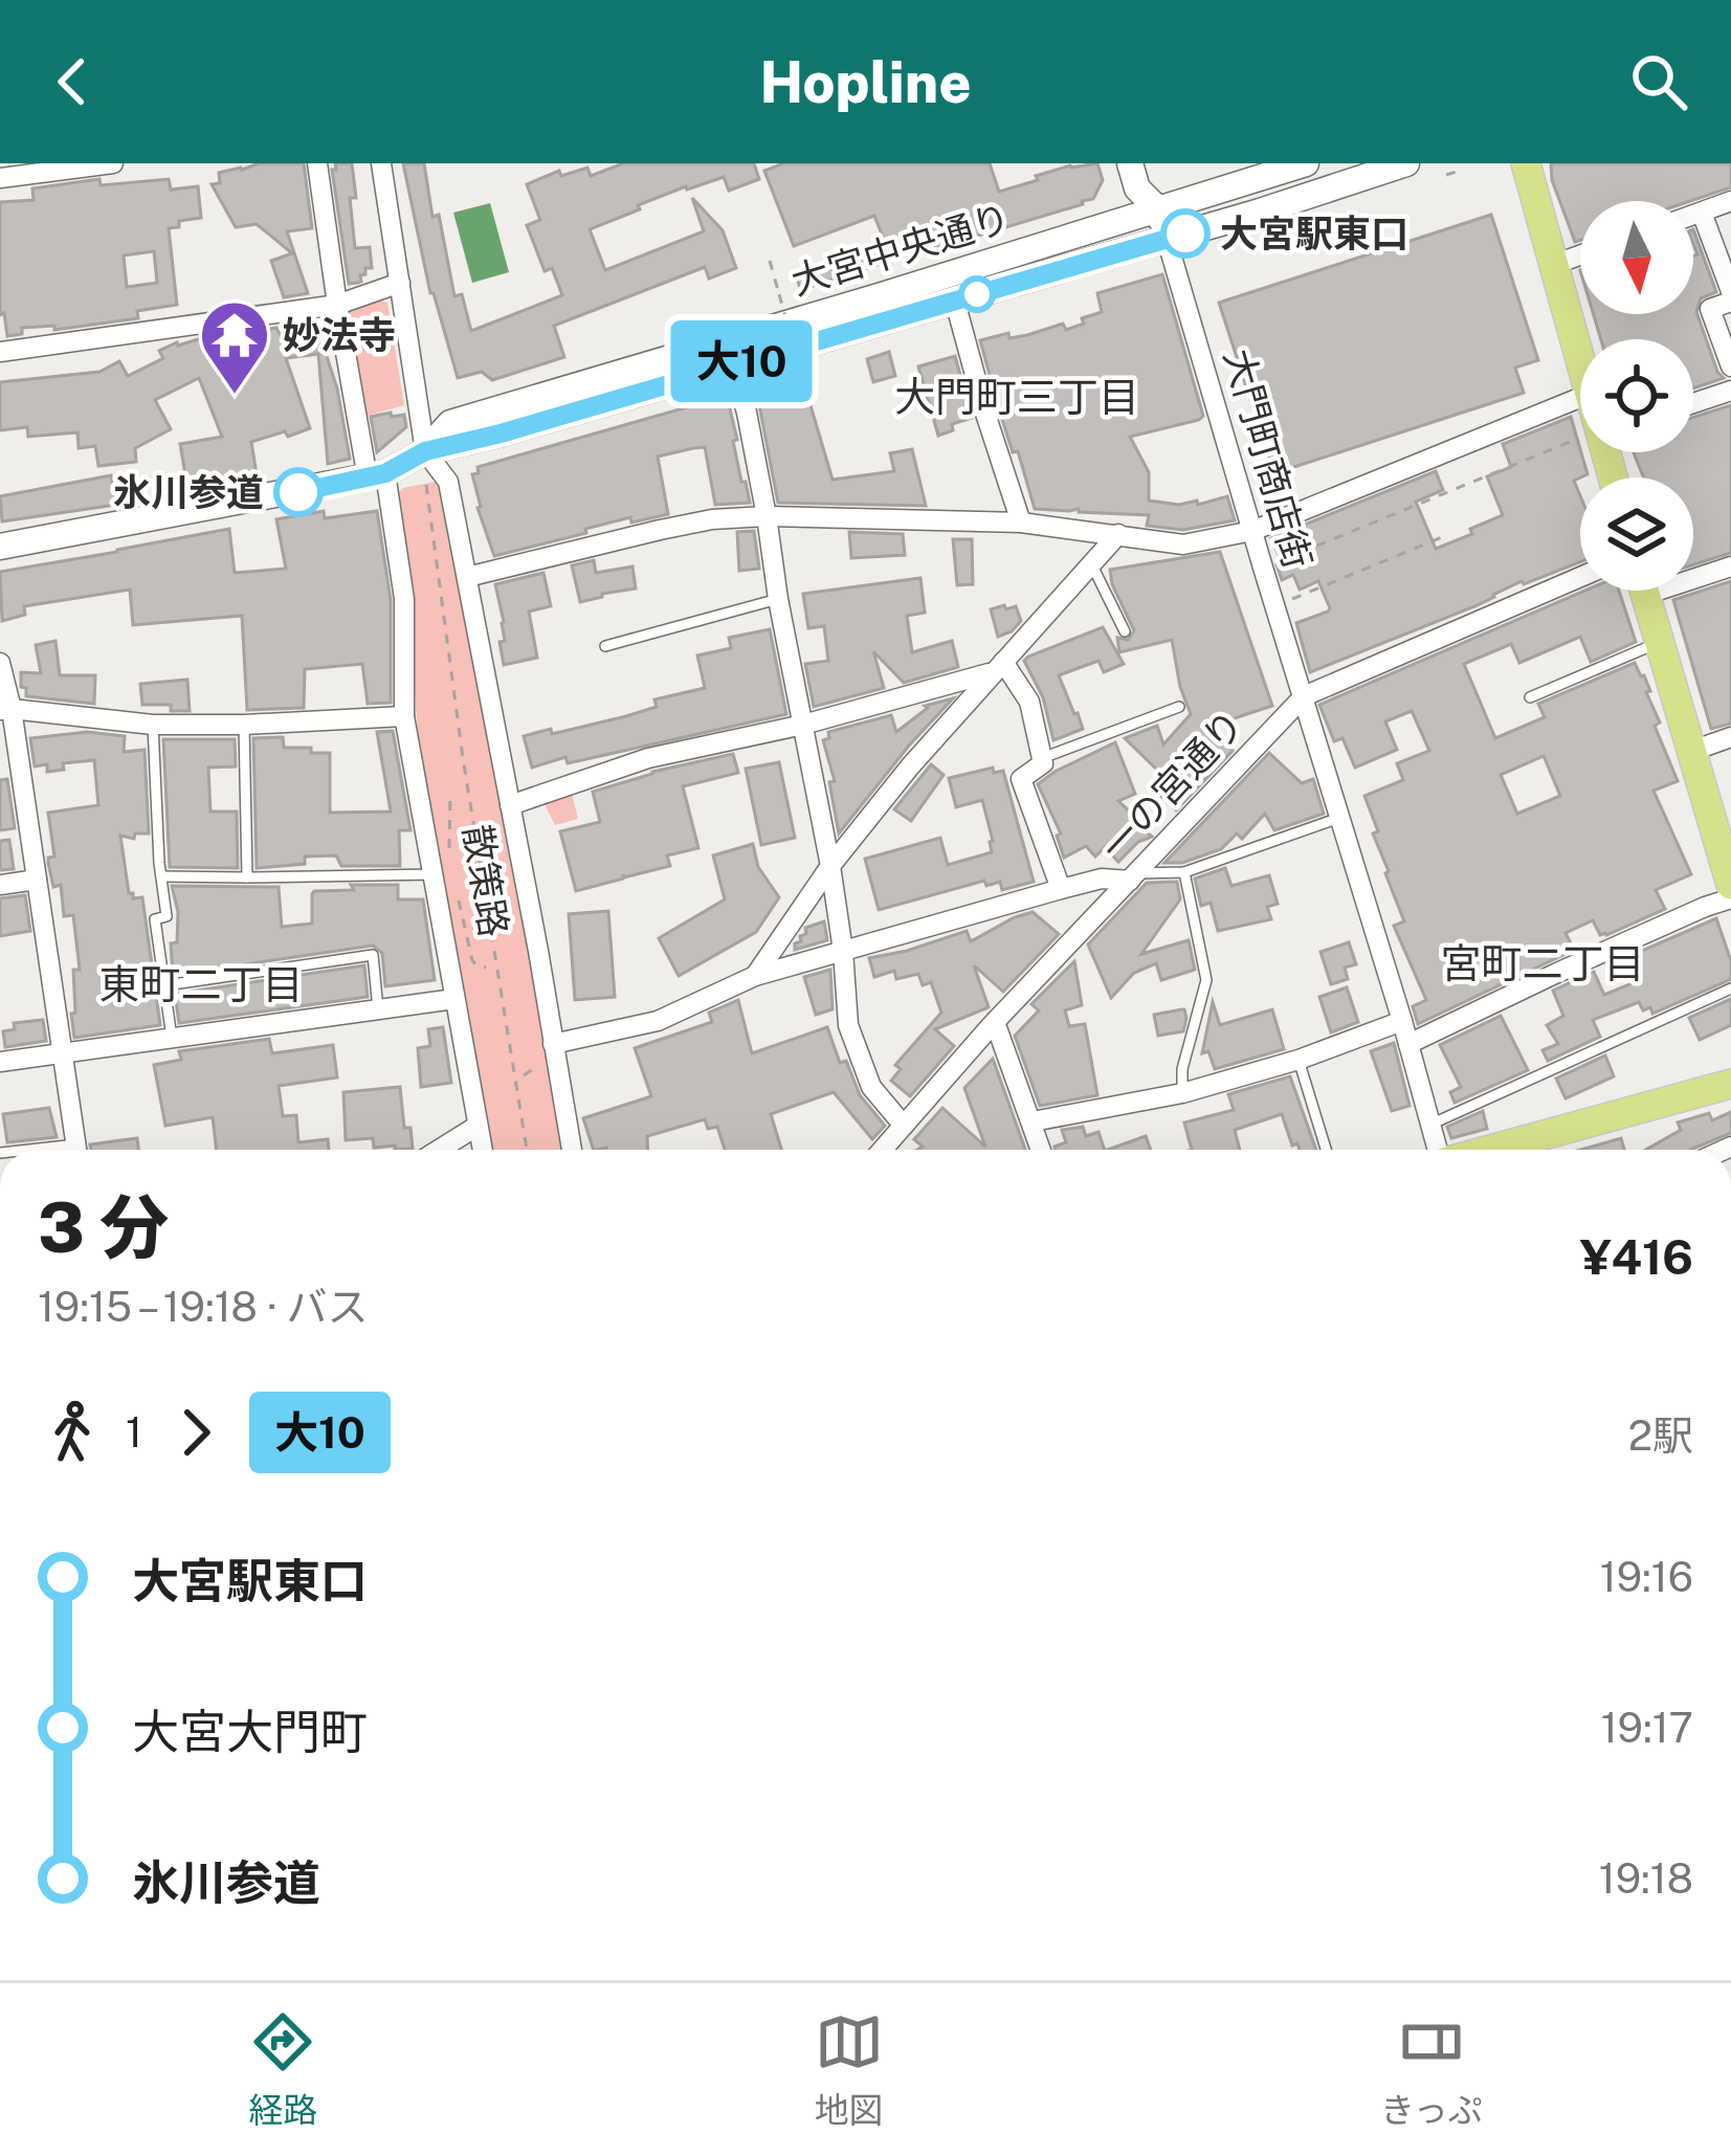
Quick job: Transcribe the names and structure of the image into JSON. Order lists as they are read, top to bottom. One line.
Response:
{"streets":{"main road":["大宮中央通り"],"street":["大門町商店街","一の宮通り"],"path":["散策路"]},"crossings":[["大宮中央通り","大門町商店街"],["大門町商店街","一の宮通り"]],"districts":["大門町三丁目","宮町二丁目","東町二丁目"],"places":{"other":["大宮駅東口","氷川参道"],"temple":["妙法寺"]},"lines":["bus line 大10"],"north":"bottom","page":{"header":"Hopline","on_map":"大10","heading":["3 分","19:15 – 19:18 · バス","¥416"],"legs":["1","大10","2駅"],"list":[{"name":"大宮駅東口","value":"19:16"},{"name":"大宮大門町","value":"19:17"},{"name":"氷川参道","value":"19:18"}],"tabs":["経路","地図","きっぷ"]}}
